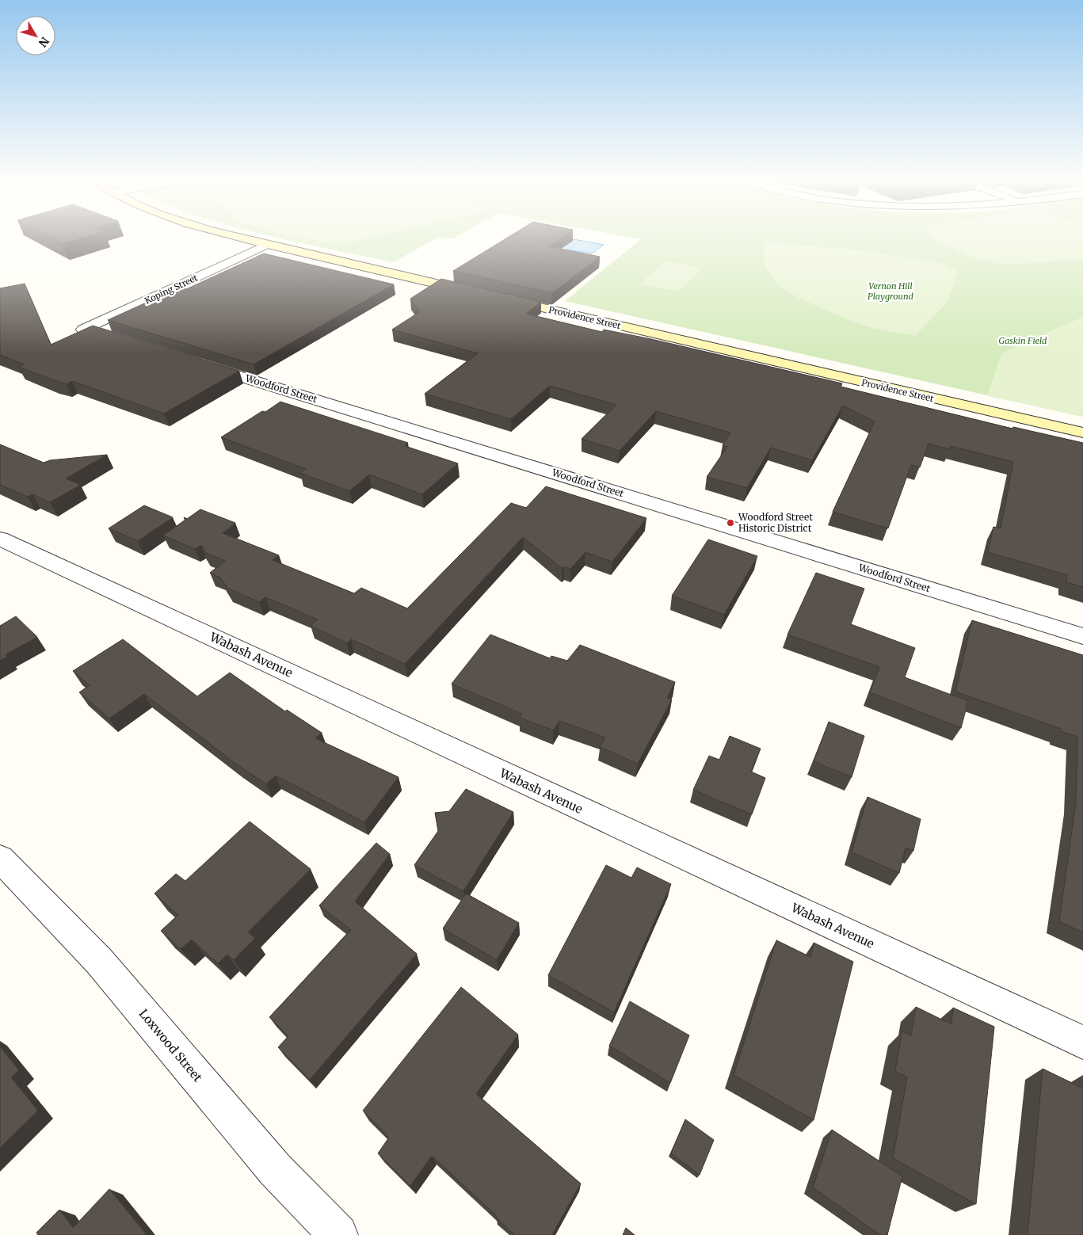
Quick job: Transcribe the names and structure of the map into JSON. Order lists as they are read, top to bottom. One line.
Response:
{"streets":{"main road":["Providence Street"],"street":["Koping Street","Woodford Street","Wabash Avenue","Loxwood Street"]},"parks":["Vernon Hill Playground","Gaskin Field"],"places":["Woodford Street Historic District"],"north":"bottom right"}
